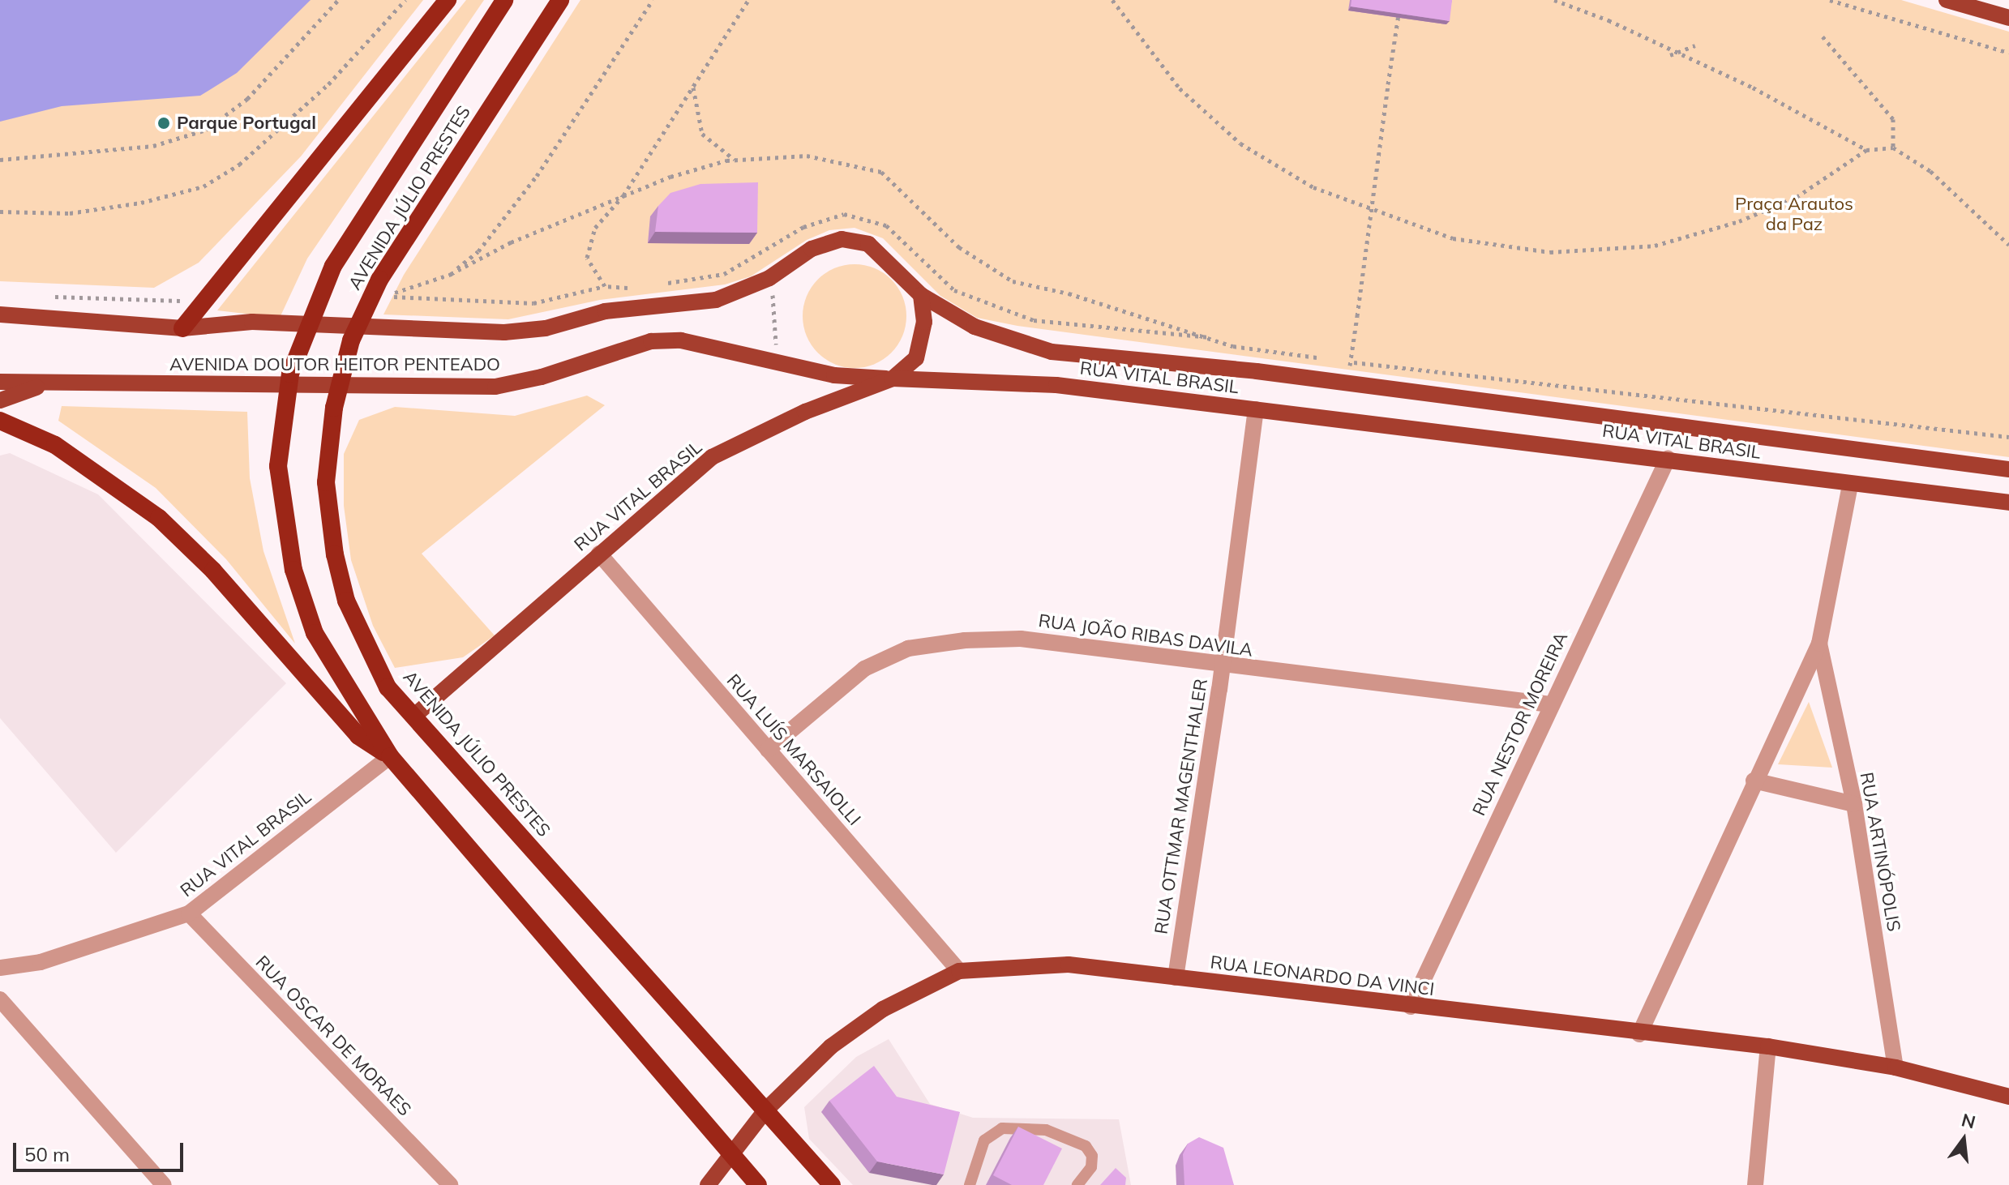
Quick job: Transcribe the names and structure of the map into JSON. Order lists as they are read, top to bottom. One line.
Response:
{"streets":{"highway":["AVENIDA JÚLIO PRESTES"],"main road":["AVENIDA DOUTOR HEITOR PENTEADO","RUA VITAL BRASIL","RUA LEONARDO DA VINCI"],"street":["RUA JOÃO RIBAS DAVILA","RUA NESTOR MOREIRA","RUA LUÍS MARSAIOLLI","RUA OTTMAR MAGENTHALER","RUA ARTINÓPOLIS","RUA OSCAR DE MORAES"]},"crossings":[["AVENIDA JÚLIO PRESTES","RUA VITAL BRASIL"],["AVENIDA JÚLIO PRESTES","RUA LEONARDO DA VINCI"],["AVENIDA DOUTOR HEITOR PENTEADO","RUA VITAL BRASIL"],["RUA VITAL BRASIL","RUA NESTOR MOREIRA"],["RUA VITAL BRASIL","RUA LUÍS MARSAIOLLI"],["RUA VITAL BRASIL","RUA OTTMAR MAGENTHALER"],["RUA VITAL BRASIL","RUA OSCAR DE MORAES"],["RUA JOÃO RIBAS DAVILA","RUA NESTOR MOREIRA"],["RUA JOÃO RIBAS DAVILA","RUA LUÍS MARSAIOLLI"],["RUA JOÃO RIBAS DAVILA","RUA OTTMAR MAGENTHALER"],["RUA NESTOR MOREIRA","RUA LEONARDO DA VINCI"],["RUA LUÍS MARSAIOLLI","RUA LEONARDO DA VINCI"],["RUA OTTMAR MAGENTHALER","RUA LEONARDO DA VINCI"],["RUA ARTINÓPOLIS","RUA LEONARDO DA VINCI"]],"parks":["Praça Arautos da Paz"],"places":["Parque Portugal"],"scale_bar":"50 m","north":"top"}
